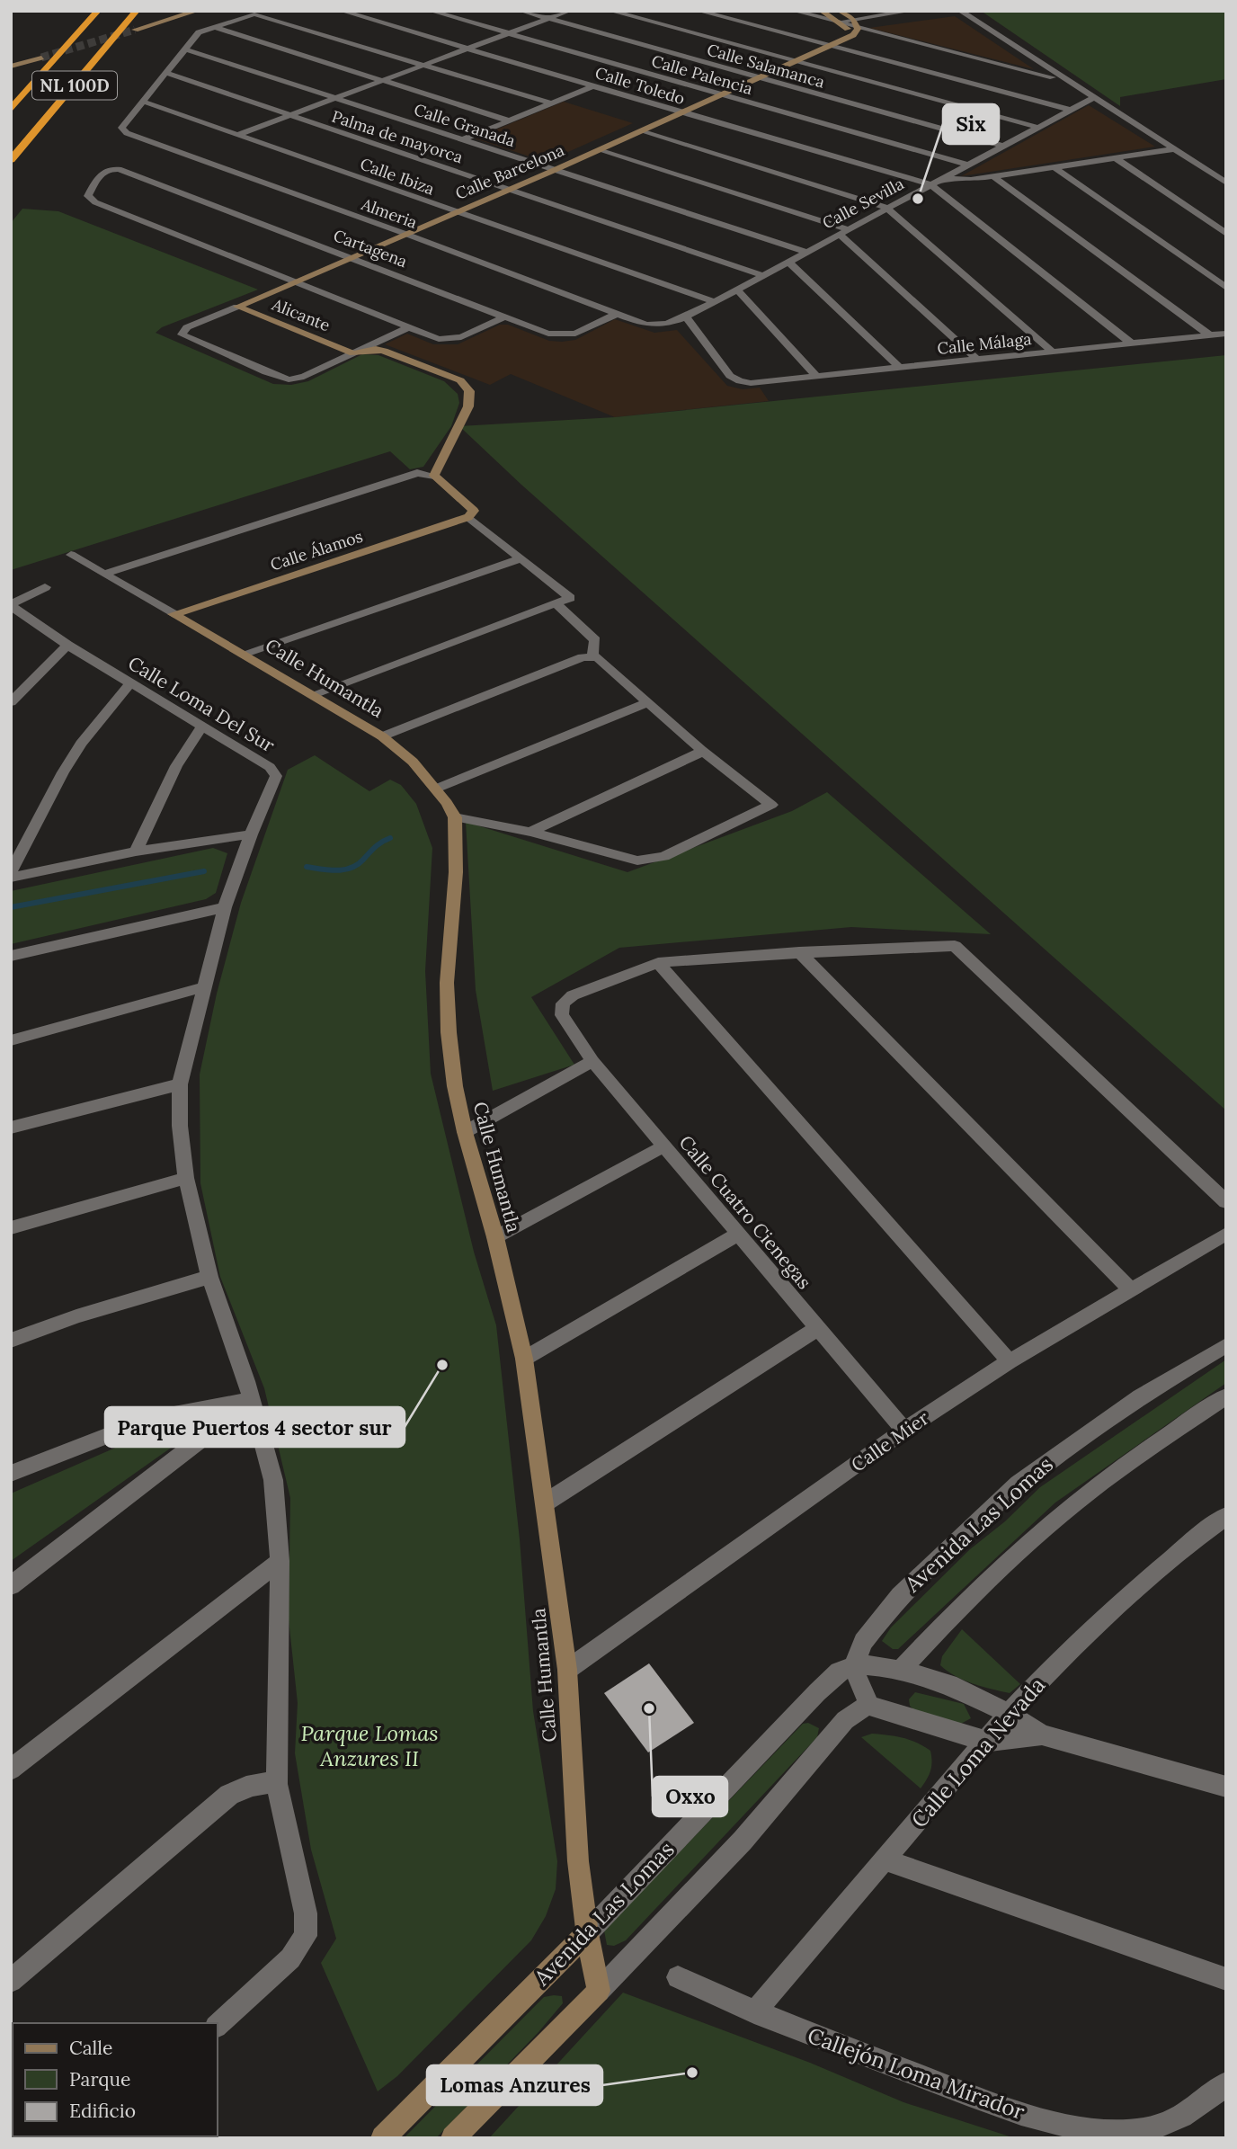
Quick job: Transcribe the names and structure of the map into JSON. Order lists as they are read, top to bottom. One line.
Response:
{"streets":{"highway":["NL 100D"],"street":["Calle Salamanca","Calle Palencia","Calle Toledo","Calle Granada","Palma de mayorca","Calle Barcelona","Calle Ibiza","Calle Sevilla","Almeria","Cartagena","Alicante","Calle Málaga","Calle Álamos","Calle Humantla","Calle Loma Del Sur","Calle Cuatro Cienegas","Calle Mier","Avenida Las Lomas","Calle Loma Nevada","Callejón Loma Mirador"]},"crossings":[["Calle Salamanca","Calle Barcelona"],["Calle Salamanca","Calle Sevilla"],["Calle Palencia","Calle Barcelona"],["Calle Palencia","Calle Sevilla"],["Calle Toledo","Calle Barcelona"],["Calle Toledo","Calle Sevilla"],["Calle Granada","Calle Barcelona"],["Calle Granada","Calle Sevilla"],["Palma de mayorca","Calle Barcelona"],["Palma de mayorca","Calle Sevilla"],["Calle Barcelona","Calle Ibiza"],["Calle Barcelona","Almeria"],["Calle Barcelona","Cartagena"],["Calle Barcelona","Alicante"],["Calle Ibiza","Calle Sevilla"],["Calle Ibiza","Almeria"],["Calle Sevilla","Almeria"],["Calle Sevilla","Calle Málaga"],["Almeria","Cartagena"],["Calle Álamos","Calle Humantla"],["Calle Humantla","Calle Mier"],["Calle Humantla","Avenida Las Lomas"],["Calle Cuatro Cienegas","Calle Mier"],["Calle Loma Nevada","Callejón Loma Mirador"]],"parks":["Parque Lomas Anzures II"],"places":["Six","Parque Puertos 4 sector sur","Oxxo","Lomas Anzures"],"legend":["Calle","Parque","Edificio"]}
